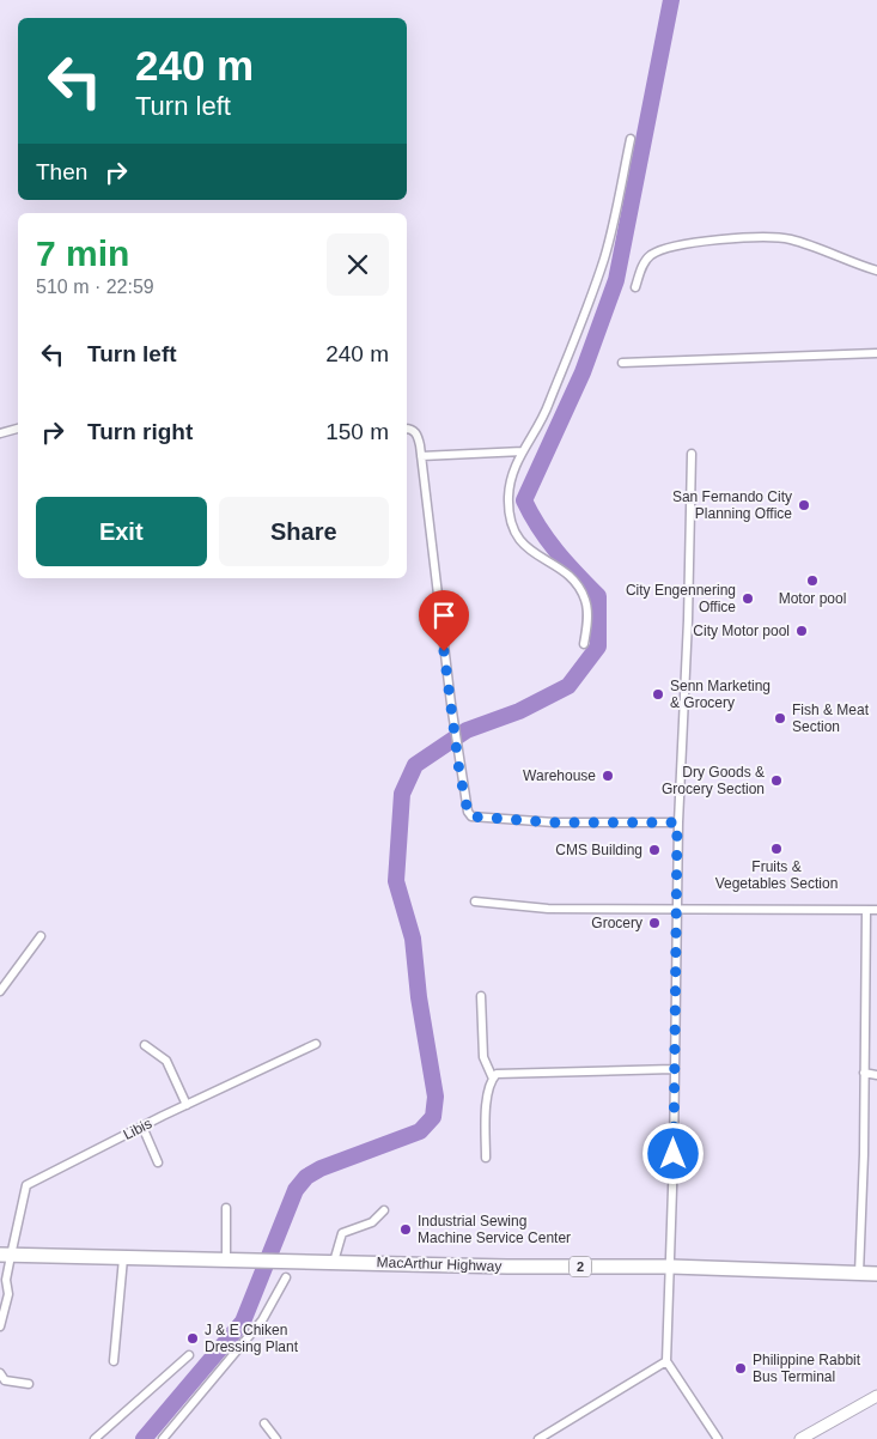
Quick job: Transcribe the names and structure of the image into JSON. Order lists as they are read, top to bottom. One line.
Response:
{"streets":{"highway":["MacArthur Highway","2"],"street":["Libis"]},"crossings":[["Libis","MacArthur Highway"]],"places":["San Fernando City Planning Office","Motor pool","City Engennering Office","City Motor pool","Senn Marketing & Grocery","Fish & Meat Section","Warehouse","Dry Goods & Grocery Section","Fruits & Vegetables Section","CMS Building","Grocery","Industrial Sewing Machine Service Center","J & E Chiken Dressing Plant","Philippine Rabbit Bus Terminal"],"page":{"turn":["240 m","Turn left"],"then":"Then","heading":["7 min","510 m · 22:59"],"list":[{"name":"Turn left","value":"240 m"},{"name":"Turn right","value":"150 m"}],"buttons":["Exit","Share"]}}
